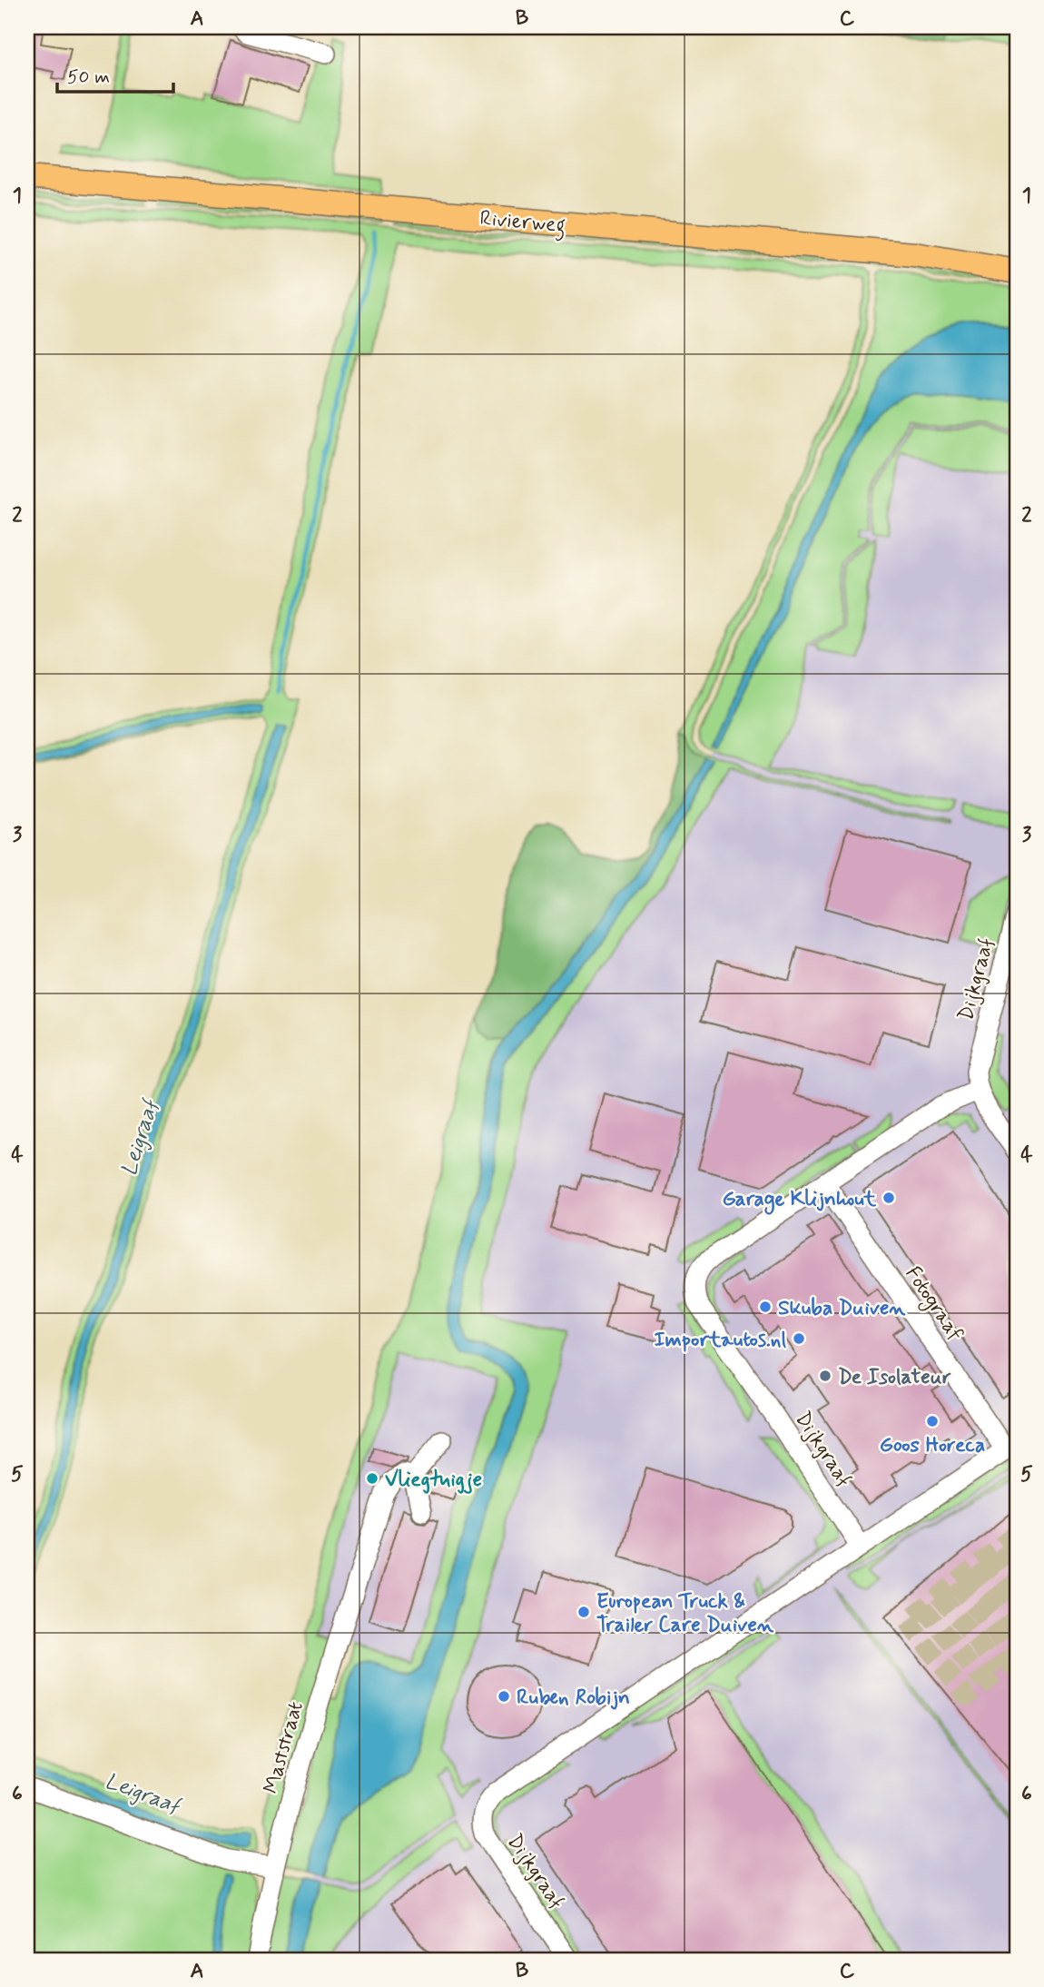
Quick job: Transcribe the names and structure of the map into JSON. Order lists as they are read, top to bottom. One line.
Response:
{"streets":{"main road":["Rivierweg"],"street":["Dijkgraaf","Fotograaf","Maststraat"]},"crossings":[["Dijkgraaf","Fotograaf"]],"water":["Leigraaf"],"places":["Garage Klijnhout","Skuba Duiven","Importautos.nl","De Isolateur","Goos Horeca","Vliegtuigje","European Truck & Trailer Care Duiven","Ruben Robijn"],"scale_bar":"50 m","grid":{"columns":["A","B","C"],"rows":["1","2","3","4","5","6"]}}
